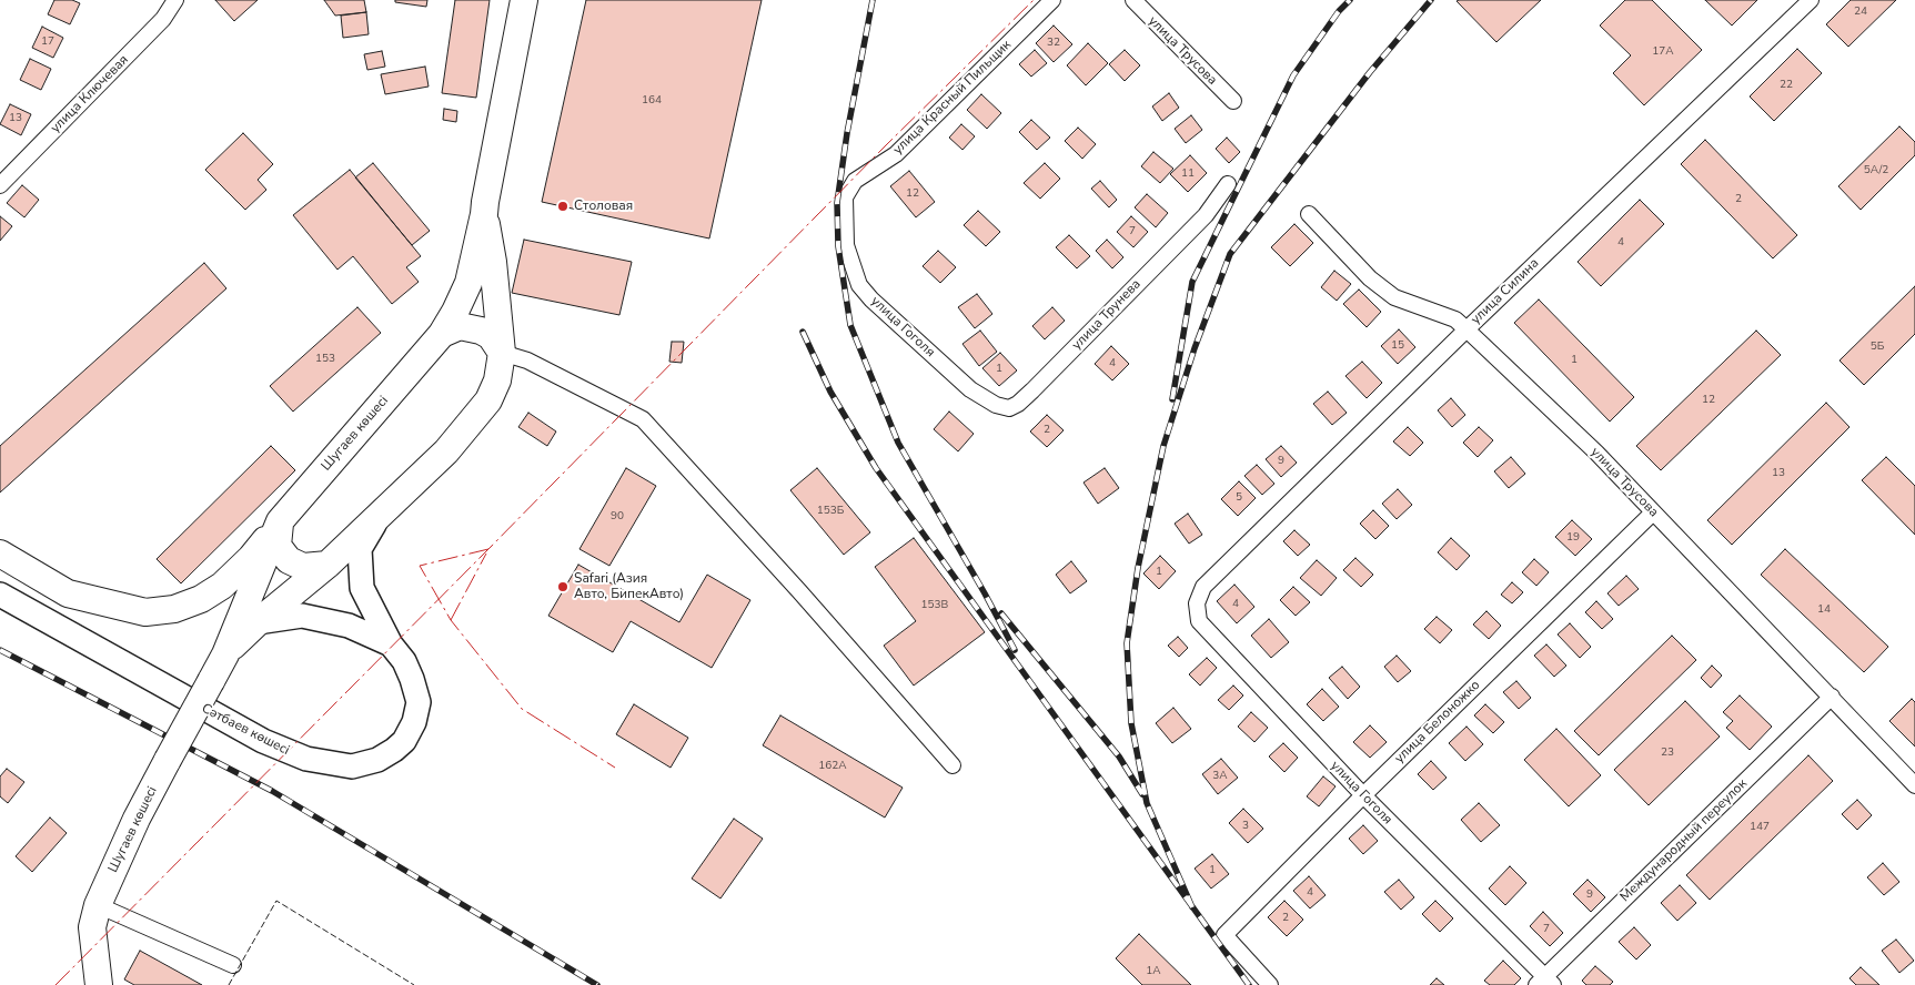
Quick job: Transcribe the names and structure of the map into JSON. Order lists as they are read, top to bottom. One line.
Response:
{"streets":{"highway":["Шугаев көшесі"],"main road":["Сәтбаев көшесі"],"street":["улица Трусова","улица Ключевая","улица Красный Пильщик","улица Силина","улица Трунева","улица Гоголя","улица Белоножко","Международный переулок"]},"crossings":[["улица Трусова","улица Силина"],["улица Трусова","улица Белоножко"],["улица Трусова","Международный переулок"],["улица Красный Пильщик","улица Гоголя"],["улица Силина","улица Гоголя"],["улица Трунева","улица Гоголя"],["улица Гоголя","улица Белоножко"],["улица Гоголя","Международный переулок"],["Шугаев көшесі","Сәтбаев көшесі"]],"places":["Столовая","Safari (Азия Авто, БипекАвто)"],"house_numbers":["24","17","32","17А","22","164","13","5A/2","11","12","2","7","4","15","5Б","153","1","4","1","12","2","9","13","5","153Б","90","19","1","4","153В","14","23","162А","3А","3","147","1","4","9","2","7","1А"]}
